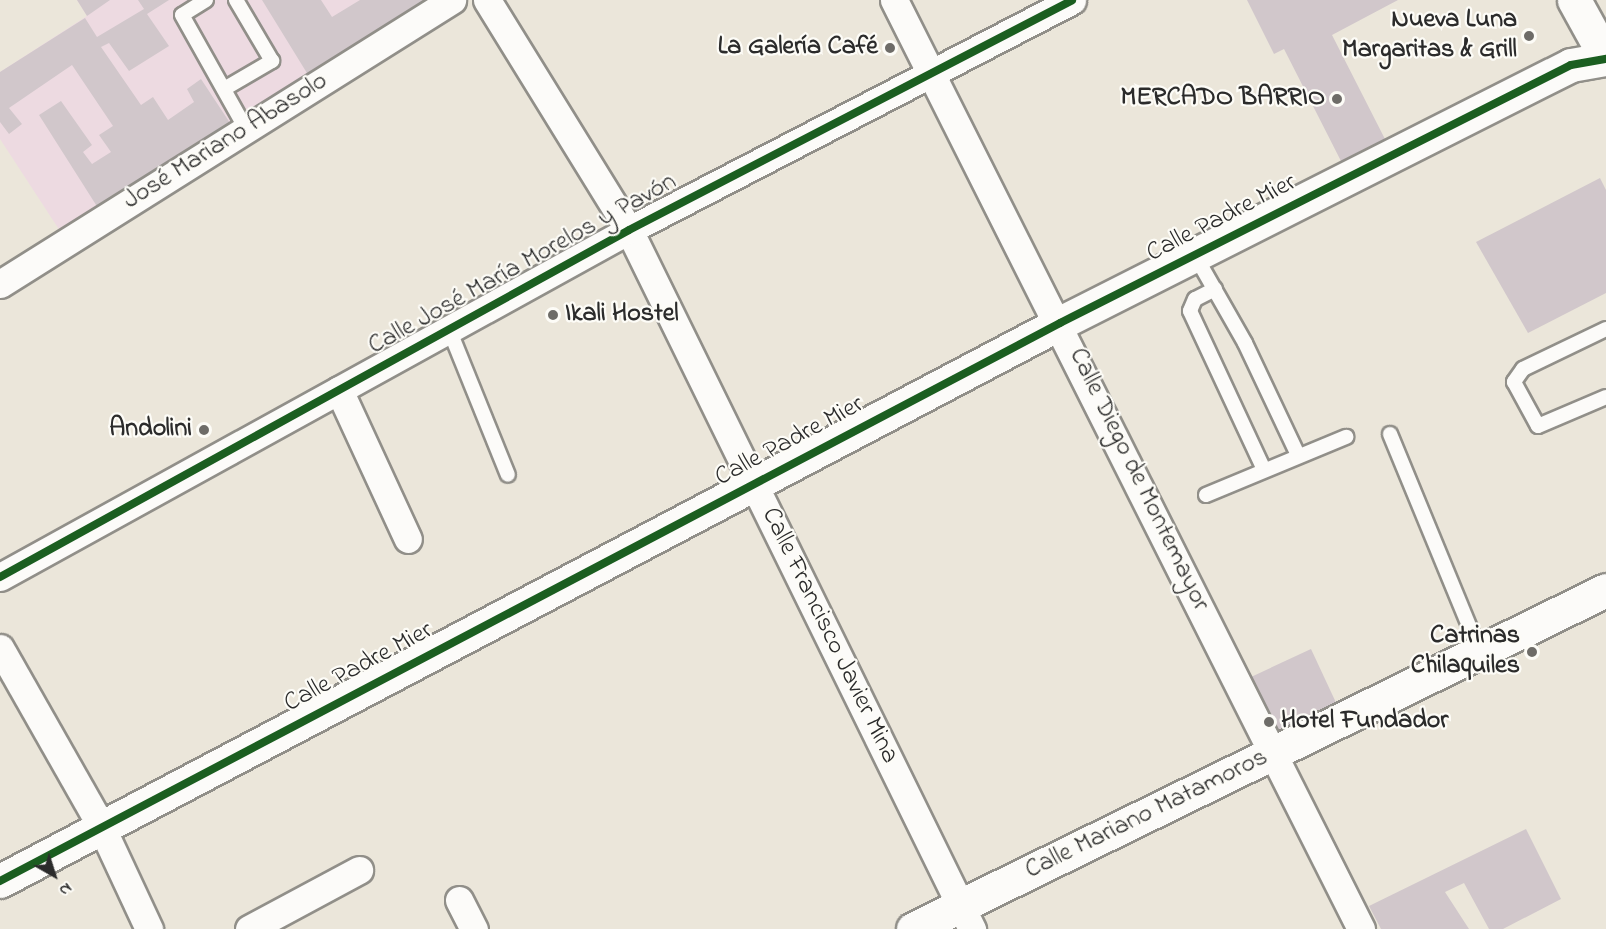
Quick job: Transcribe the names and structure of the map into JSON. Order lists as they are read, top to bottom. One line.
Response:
{"streets":{"street":["José Mariano Abasolo","Calle Padre Mier","Calle José María Morelos y Pavón","Calle Diego de Montemayor","Calle Francisco Javier Mina","Calle Mariano Matamoros"]},"crossings":[["Calle Padre Mier","Calle Diego de Montemayor"],["Calle Padre Mier","Calle Francisco Javier Mina"],["Calle José María Morelos y Pavón","Calle Diego de Montemayor"],["Calle José María Morelos y Pavón","Calle Francisco Javier Mina"],["Calle Diego de Montemayor","Calle Mariano Matamoros"],["Calle Francisco Javier Mina","Calle Mariano Matamoros"]],"places":["Nueva Luna Margaritas & Grill","La Galería Café","MERCADO BARRIO","Ikali Hostel","Andolini","Catrinas Chilaquiles","Hotel Fundador"],"north":"bottom right"}
